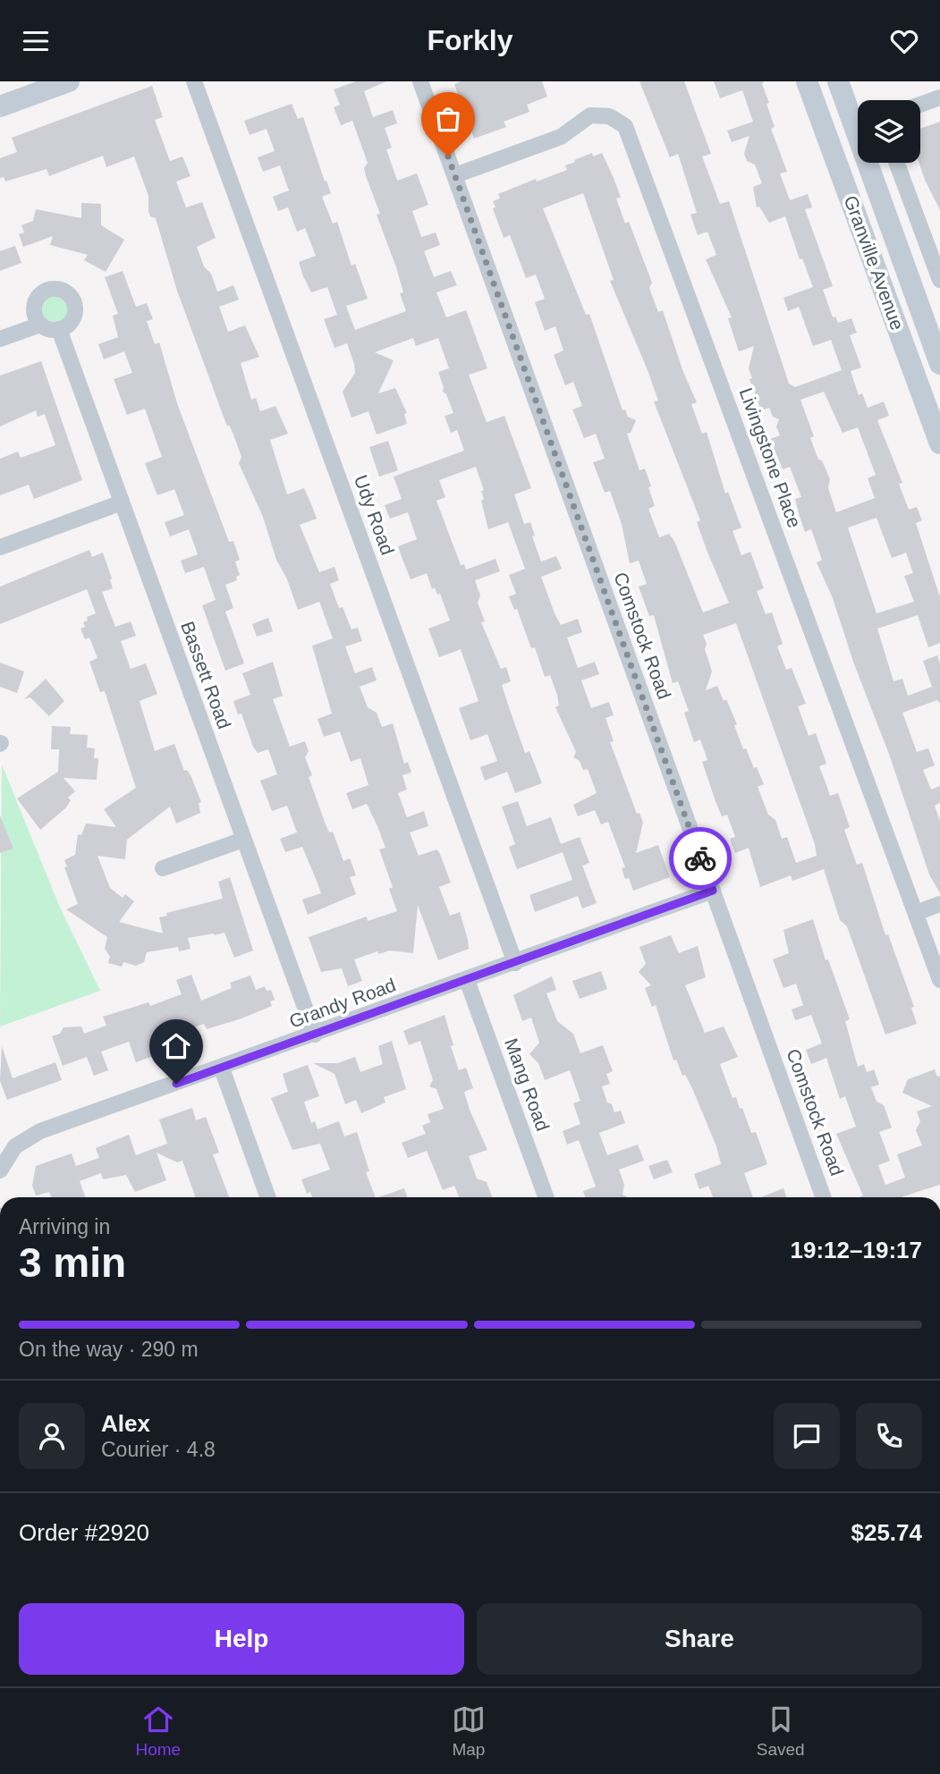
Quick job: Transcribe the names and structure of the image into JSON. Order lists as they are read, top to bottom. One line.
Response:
{"streets":{"main road":["Granville Avenue"],"street":["Livingstone Place","Udy Road","Comstock Road","Bassett Road","Grandy Road","Mang Road"]},"crossings":[["Livingstone Place","Comstock Road"],["Udy Road","Grandy Road"],["Comstock Road","Grandy Road"],["Bassett Road","Grandy Road"],["Grandy Road","Mang Road"]],"page":{"header":"Forkly","heading":["3 min","Arriving in","19:12–19:17"],"panel":["Alex","Courier · 4.8","Order #2920","$25.74"],"bar":"On the way · 290 m","buttons":["Help","Share"],"tabs":["Home","Map","Saved"]}}
